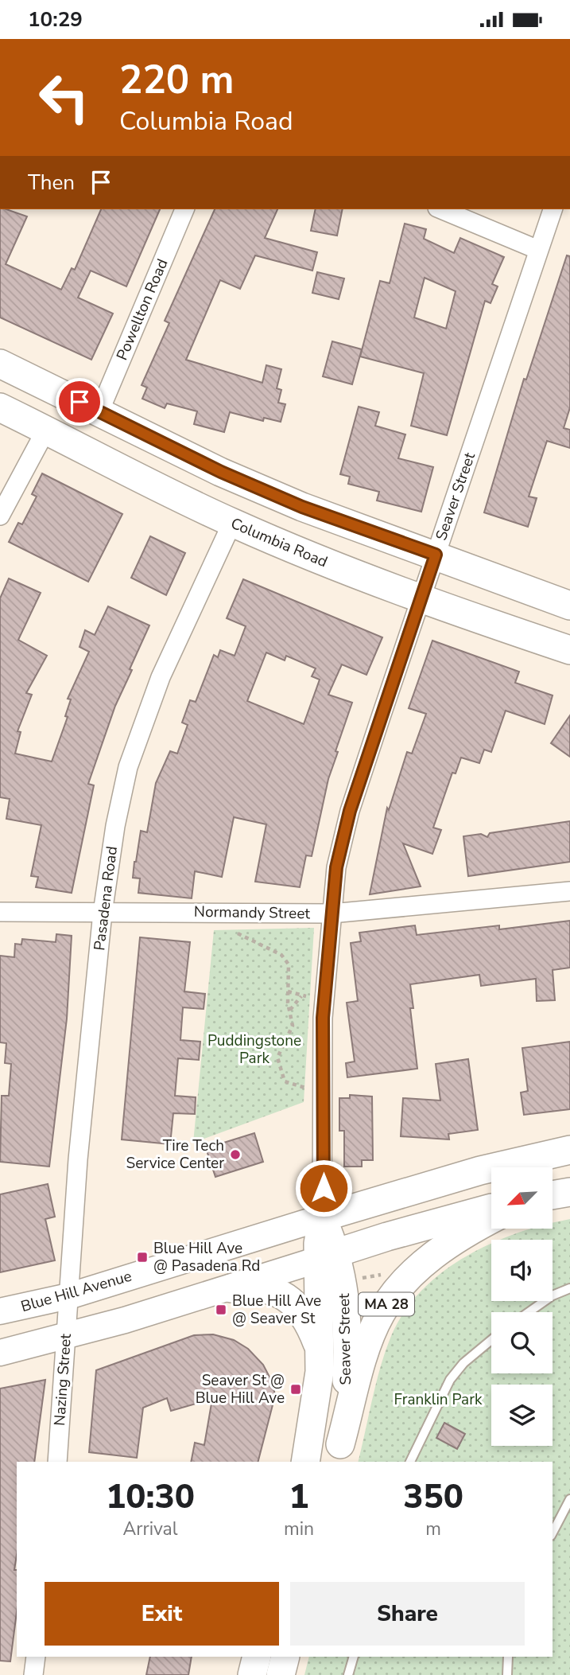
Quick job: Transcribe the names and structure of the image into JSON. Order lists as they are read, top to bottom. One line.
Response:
{"streets":{"main road":["Seaver Street","Columbia Road","Blue Hill Avenue","MA 28"],"street":["Powellton Road","Pasadena Road","Normandy Street","Nazing Street"]},"crossings":[["Seaver Street","Columbia Road"],["Seaver Street","Normandy Street"],["Seaver Street","Blue Hill Avenue"],["Seaver Street","MA 28"],["Columbia Road","Pasadena Road"],["Pasadena Road","Normandy Street"],["Pasadena Road","Blue Hill Avenue"],["Pasadena Road","Nazing Street"],["Blue Hill Avenue","Nazing Street"]],"parks":["Puddingstone Park","Franklin Park"],"places":{"other":["Tire Tech Service Center"],"transit":["Blue Hill Ave @ Pasadena Rd","Blue Hill Ave @ Seaver St","Seaver St @ Blue Hill Ave"]},"north":"bottom left","page":{"status":"10:29","turn":["220 m","Columbia Road"],"then":"Then","eta":["10:30","Arrival","1","min","350","m"],"buttons":["Exit","Share"]}}
